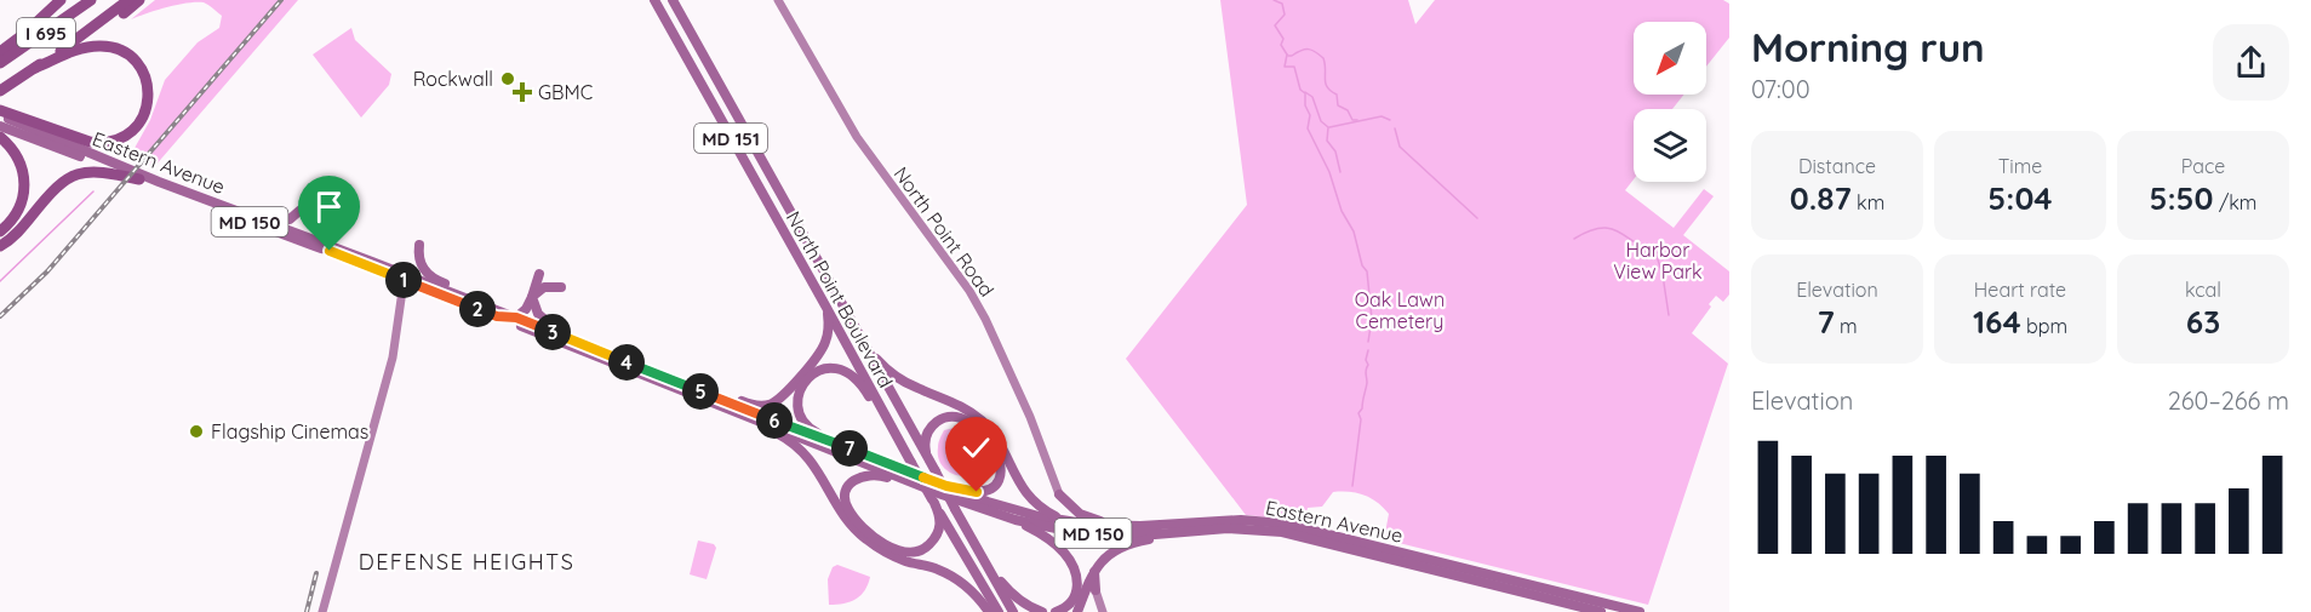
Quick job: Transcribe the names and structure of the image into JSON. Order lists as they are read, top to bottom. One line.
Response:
{"streets":{"highway":["I 695"],"main road":["MD 151","Eastern Avenue","MD 150","North Point Boulevard"],"street":["North Point Road"]},"districts":["DEFENSE HEIGHTS"],"parks":["Harbor View Park","Oak Lawn Cemetery"],"places":{"other":["Rockwall","Flagship Cinemas"],"health":["GBMC"]},"north":"bottom left","page":{"heading":["Morning run","07:00"],"stats":[["Distance","0.87 km"],["Time","5:04"],["Pace","5:50 /km"],["Elevation","7 m"],["Heart rate","164 bpm"],["kcal","63"]],"pins":["1","2","3","4","5","6","7"],"chart":["Elevation","260–266 m"]}}
